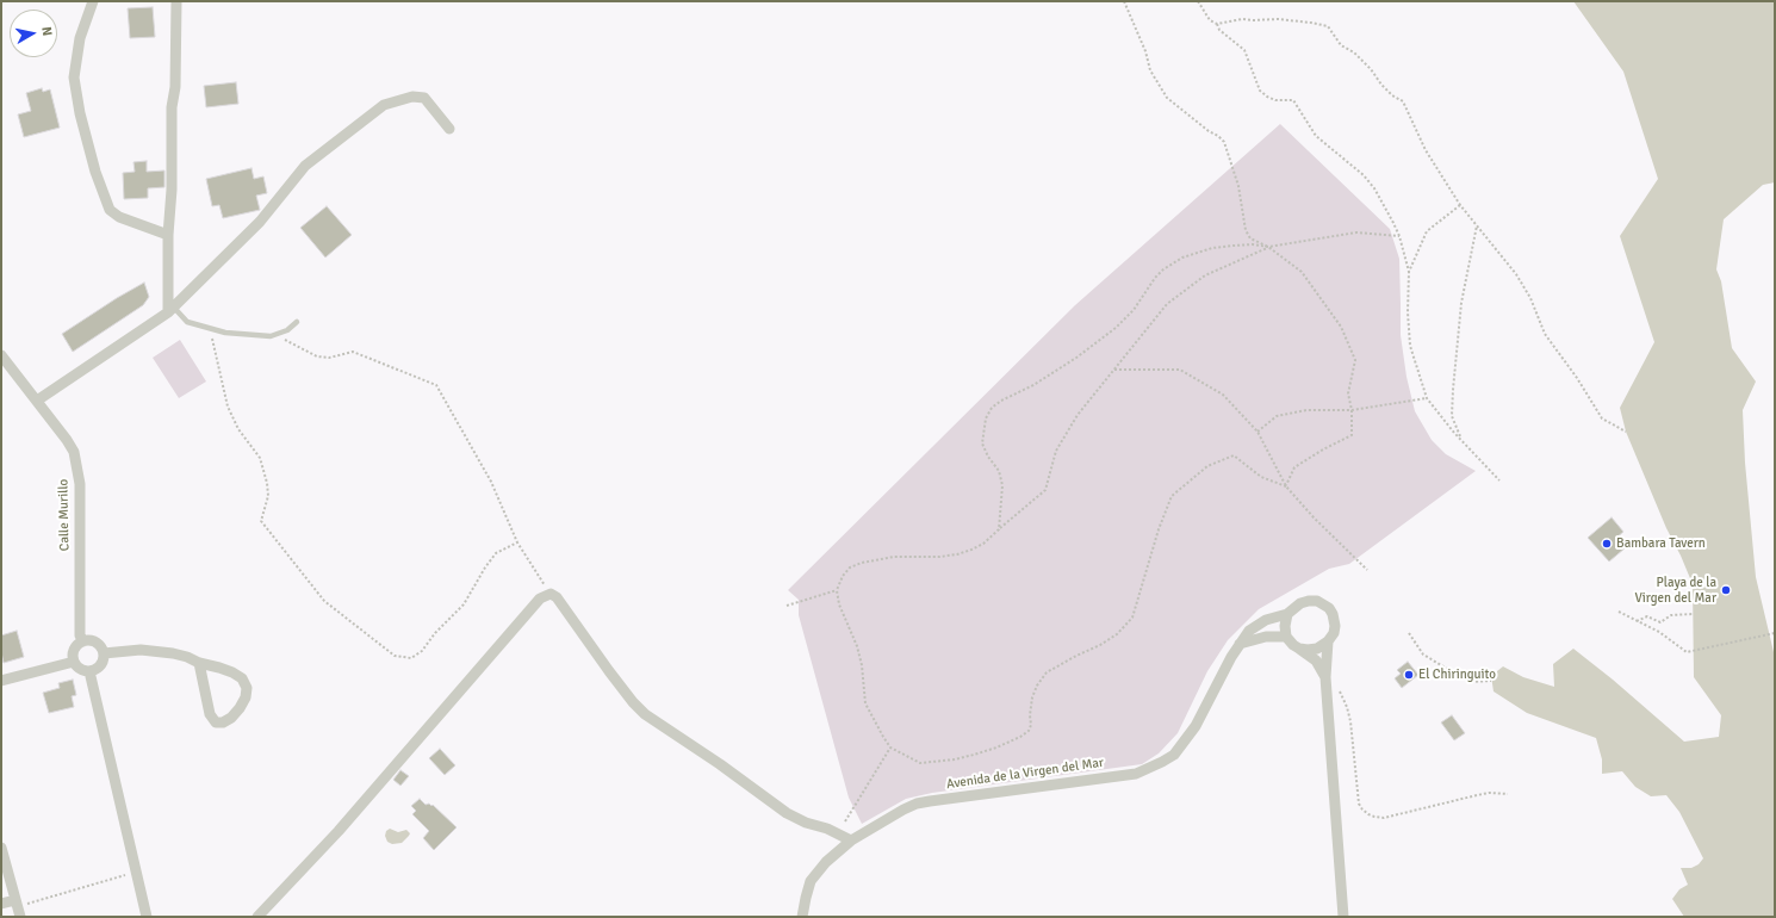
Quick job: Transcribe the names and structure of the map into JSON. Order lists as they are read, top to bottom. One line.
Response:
{"streets":{"street":["Calle Murillo","Avenida de la Virgen del Mar"]},"places":["Bambara Tavern","Playa de la Virgen del Mar","El Chiringuito"],"north":"right"}
